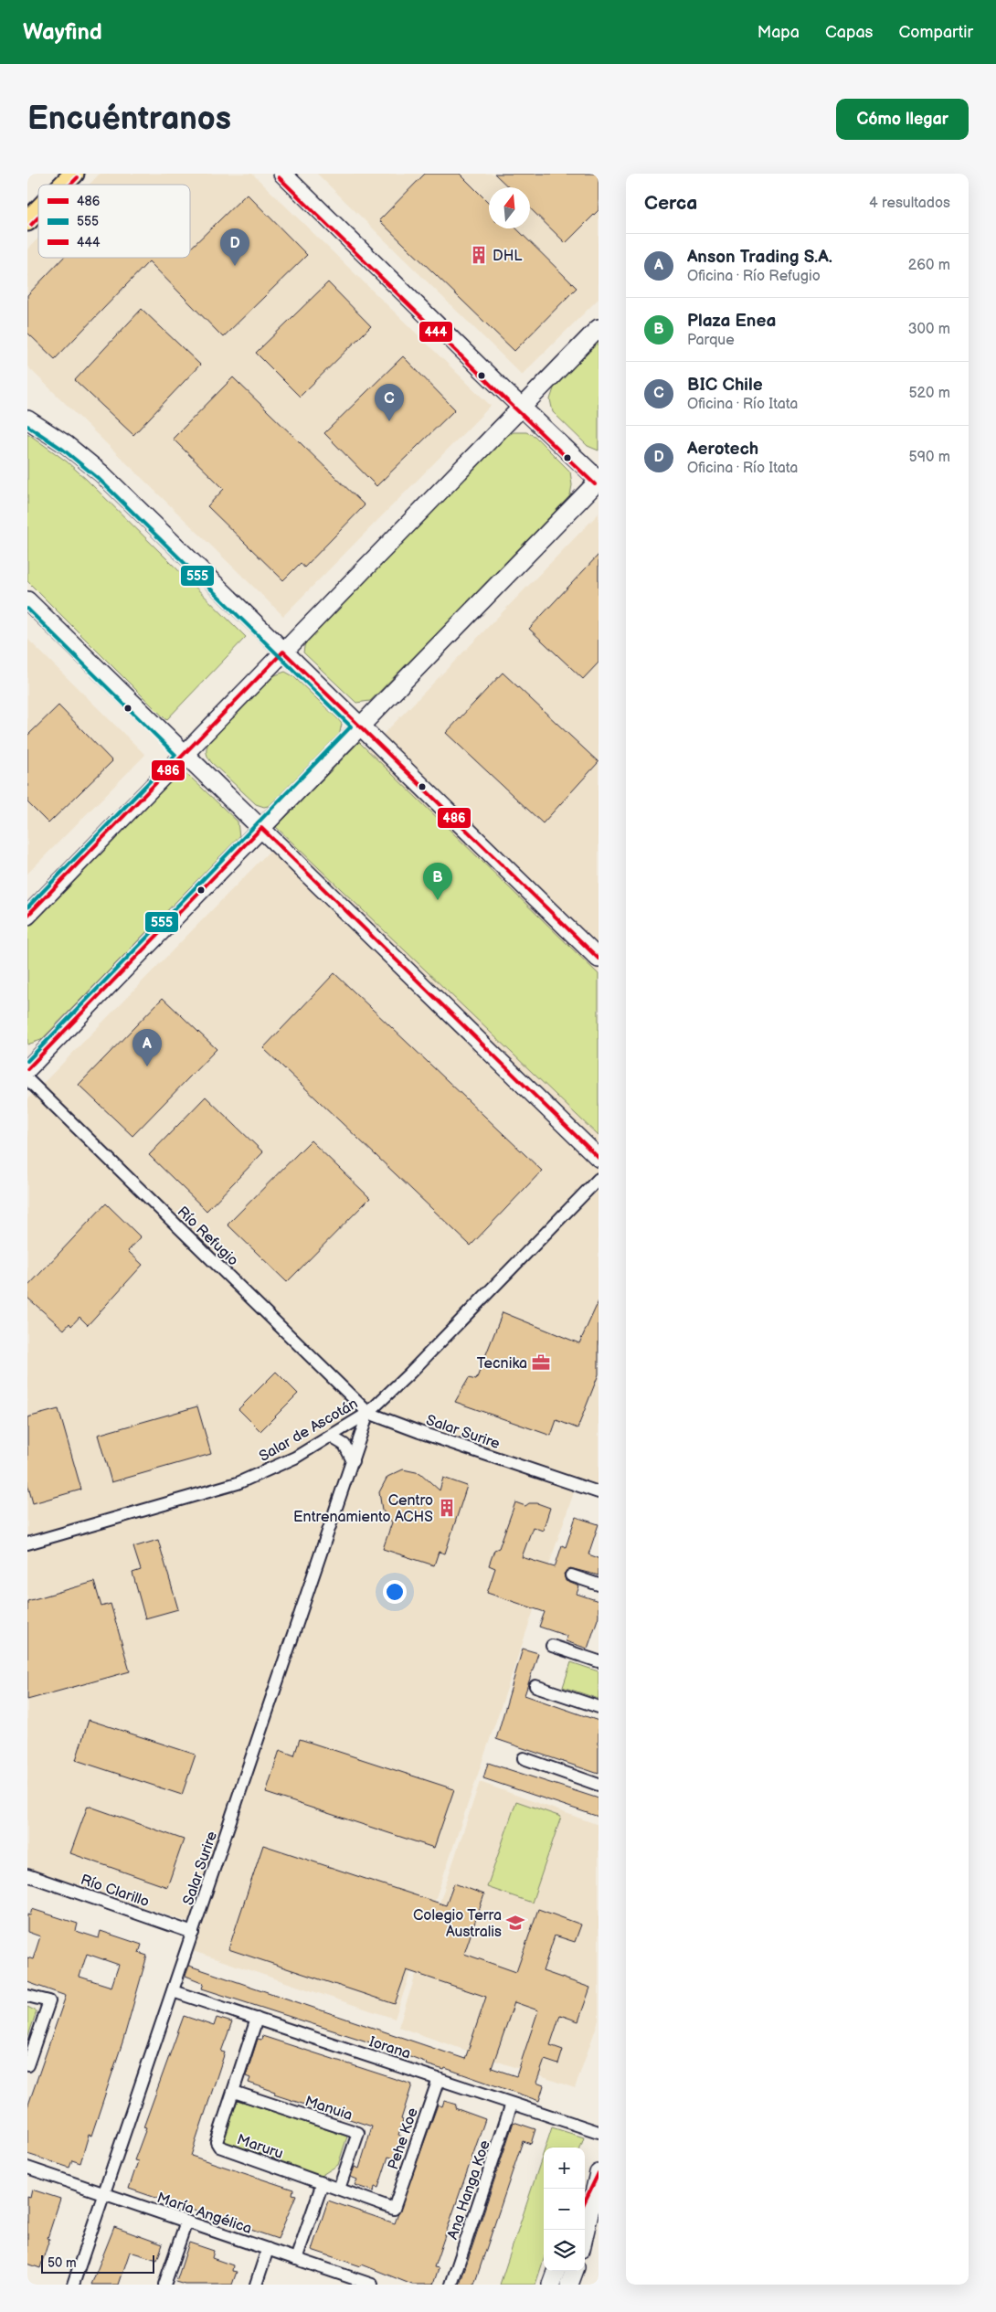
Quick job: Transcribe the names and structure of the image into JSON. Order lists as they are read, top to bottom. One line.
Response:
{"streets":{"street":["Río Refugio","Salar de Ascotán","Salar Surire","Río Clarillo","Iorana","Manuia","Pehe Koe","Maruru","Ana Hanga Koe","María Angélica"]},"crossings":[["Río Refugio","Salar de Ascotán"],["Río Refugio","Salar Surire"],["Salar de Ascotán","Salar Surire"],["Salar Surire","Río Clarillo"],["Salar Surire","Iorana"],["Salar Surire","María Angélica"],["Iorana","Pehe Koe"],["Iorana","Maruru"],["Iorana","Ana Hanga Koe"],["Manuia","Maruru"],["Pehe Koe","Maruru"]],"places":{"building":["DHL","Centro Entrenamiento ACHS"],"office":["Tecnika"],"school or university":["Colegio Terra Australis"]},"lines":["transit line 444","transit line 555","transit line 486"],"legend":["486","555","444"],"scale_bar":"50 m","north":"top","page":{"header":"Wayfind","nav":["Mapa","Capas","Compartir"],"buttons":"Cómo llegar","title":"Encuéntranos","heading":["Cerca","4 resultados"],"pins":["D","C","B","A"],"list":[{"mark":"A","name":"Anson Trading S.A.","note":"Oficina · Río Refugio","value":"260 m"},{"mark":"B","name":"Plaza Enea","note":"Parque","value":"300 m"},{"mark":"C","name":"BIC Chile","note":"Oficina · Río Itata","value":"520 m"},{"mark":"D","name":"Aerotech","note":"Oficina · Río Itata","value":"590 m"}],"map_buttons":["+","−"],"scale":"50 m"}}
